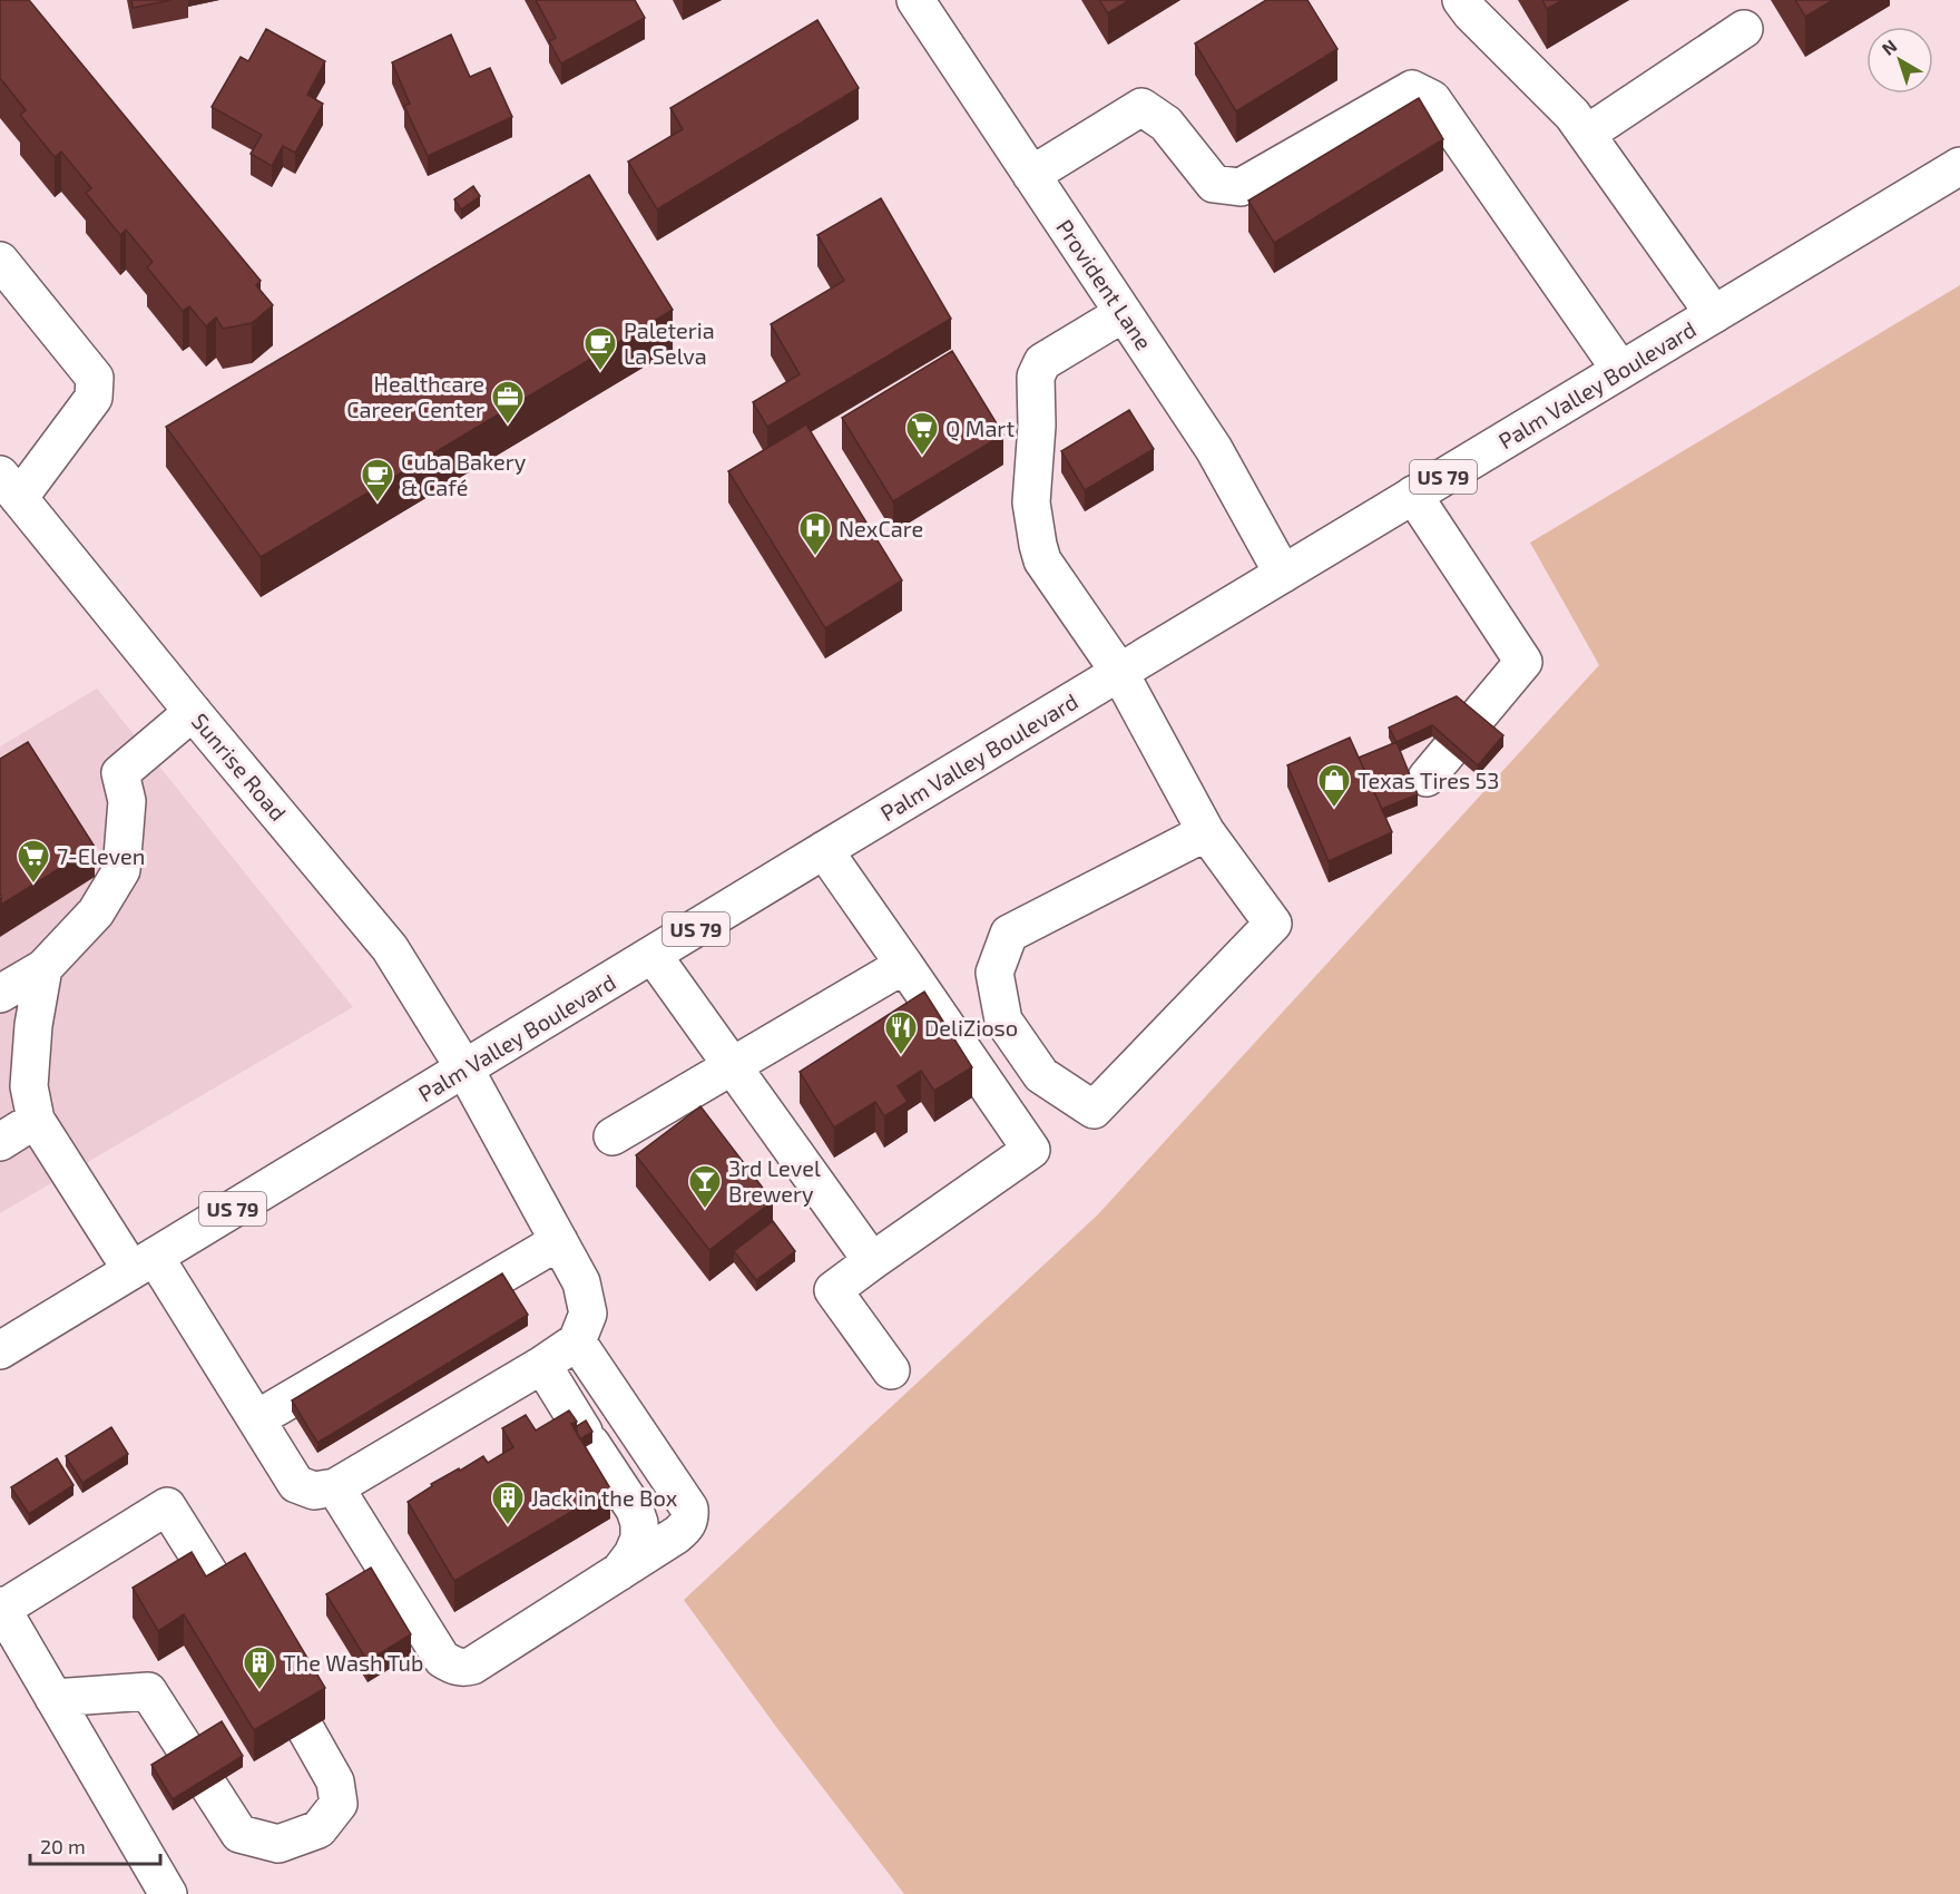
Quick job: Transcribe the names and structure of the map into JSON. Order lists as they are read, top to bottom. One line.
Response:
{"streets":{"main road":["Provident Lane","Palm Valley Boulevard","US 79","Sunrise Road"]},"crossings":[["Provident Lane","Palm Valley Boulevard"],["Palm Valley Boulevard","Sunrise Road"]],"places":{"cafe":["Paleteria La Selva","Cuba Bakery & Café"],"office":["Healthcare Career Center"],"supermarket":["Q Mart","7-Eleven"],"hospital":["NexCare"],"shop":["Texas Tires 53"],"restaurant":["DeliZioso"],"bar":["3rd Level Brewery"],"building":["Jack in the Box","The Wash Tub"]},"scale_bar":"20 m","north":"top left"}
